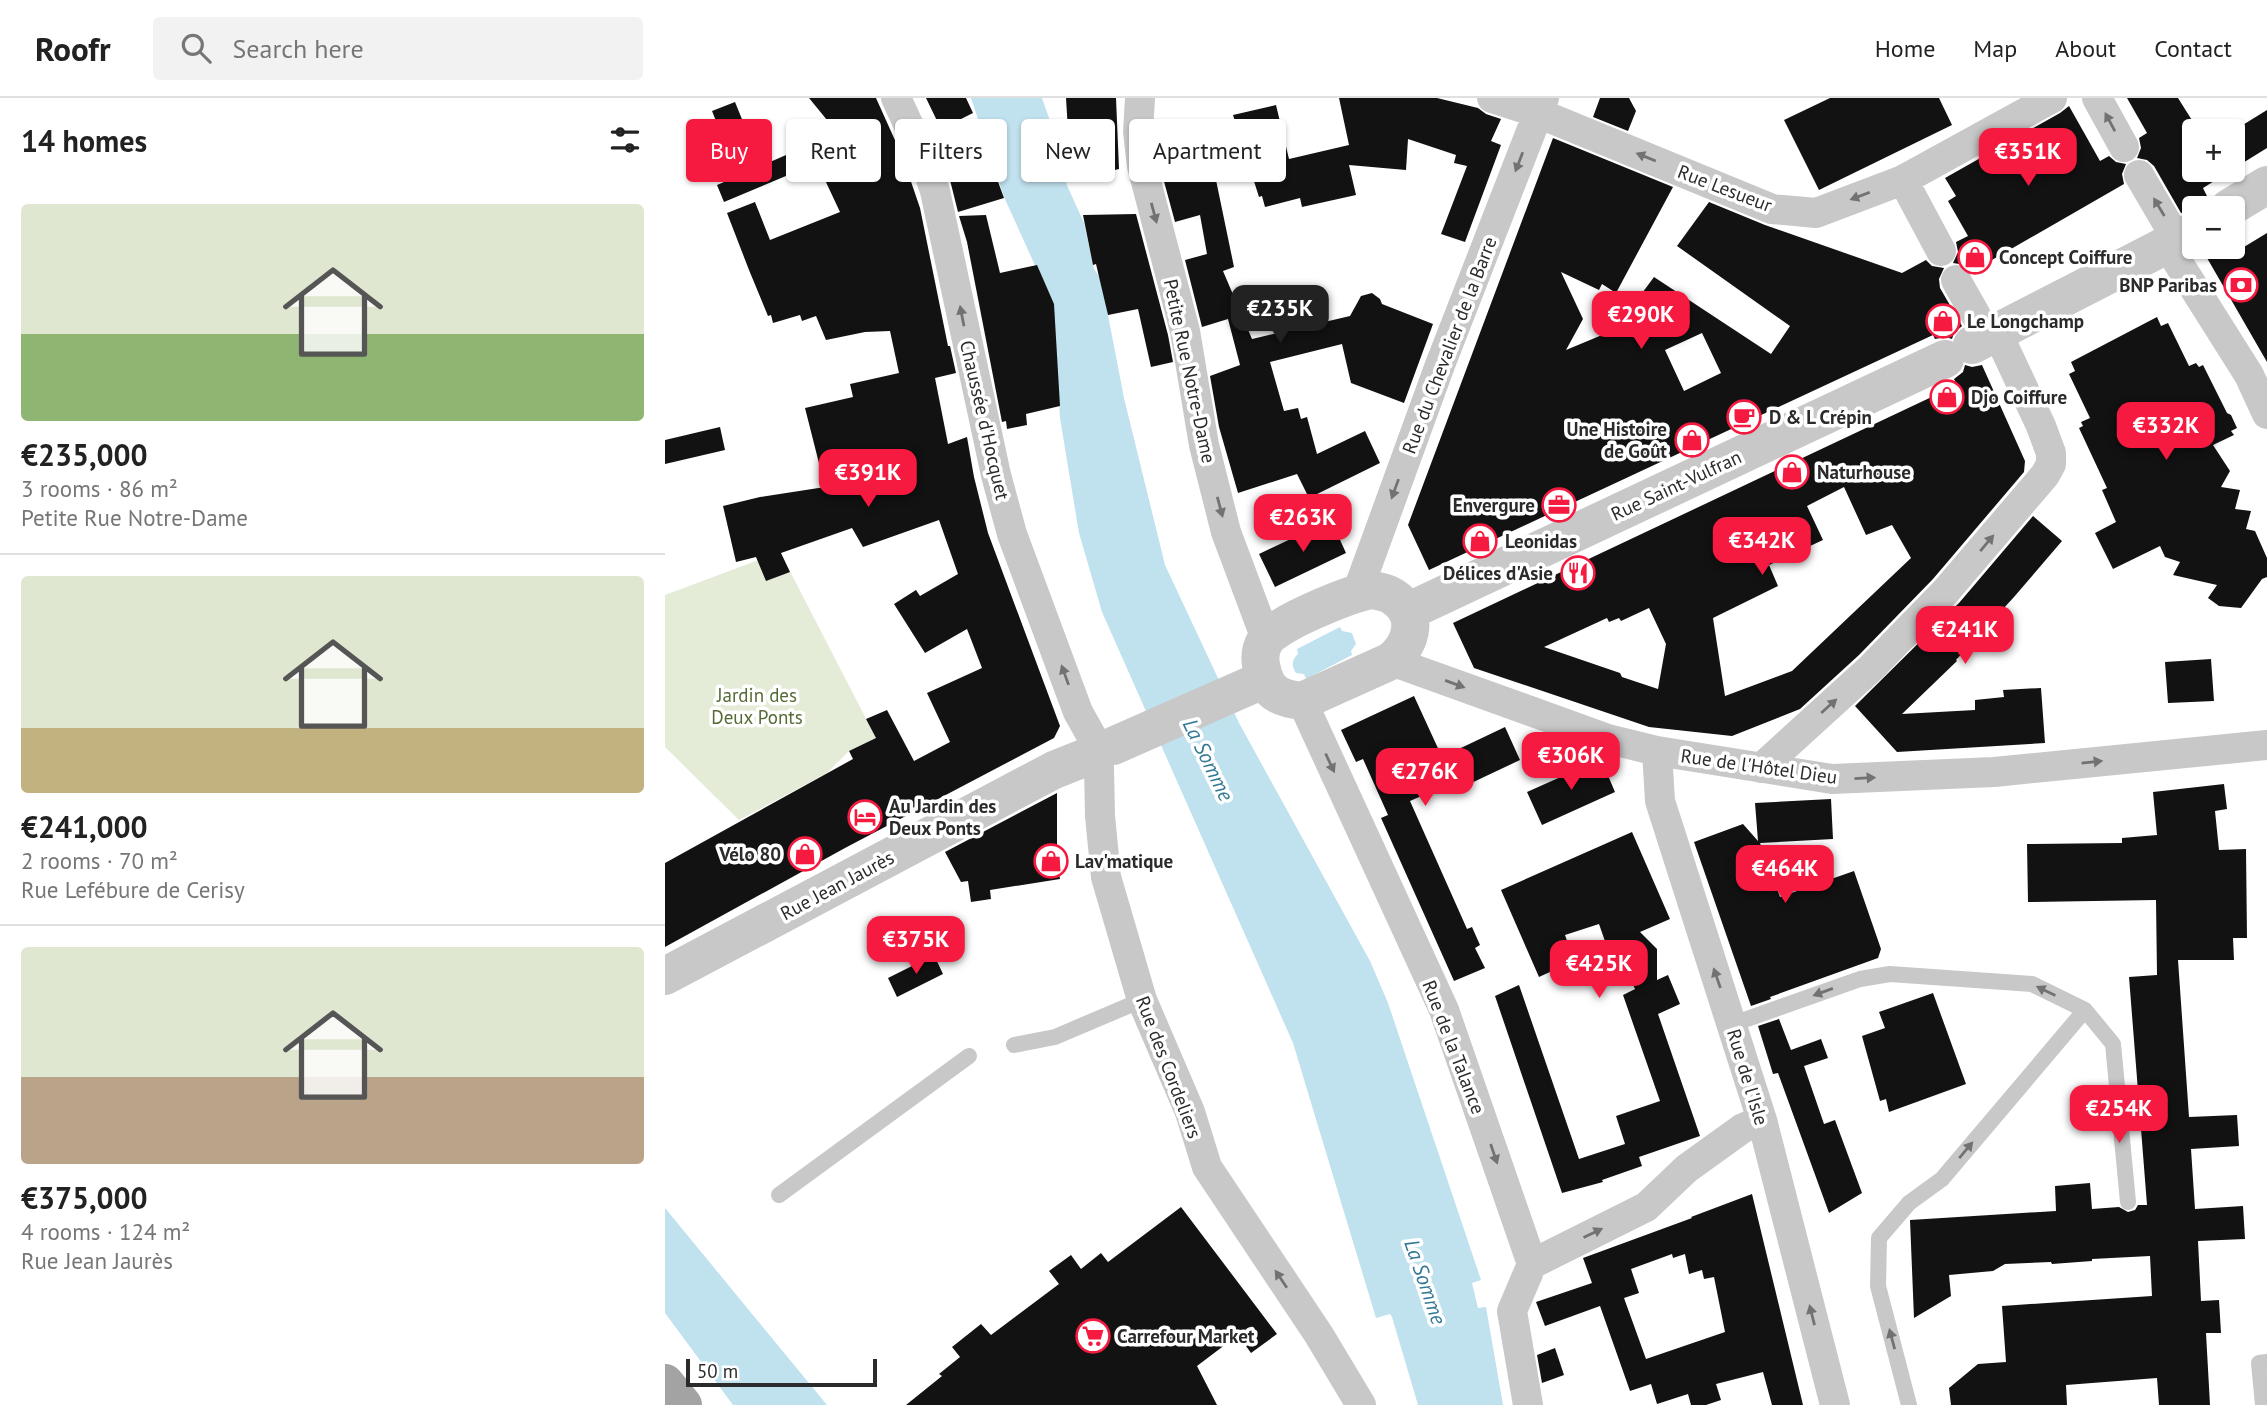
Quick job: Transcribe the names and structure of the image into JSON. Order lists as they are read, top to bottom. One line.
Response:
{"streets":{"street":["Rue Lesueur","Rue du Chevalier de la Barre","Petite Rue Notre-Dame","Chaussée d'Hocquet","Rue Saint-Vulfran","Rue de l'Hôtel Dieu","Rue Jean Jaurès","Rue de la Talance","Rue des Cordeliers","Rue de l'Isle"]},"crossings":[["Rue Lesueur","Rue du Chevalier de la Barre"],["Chaussée d'Hocquet","Rue Jean Jaurès"],["Chaussée d'Hocquet","Rue des Cordeliers"],["Rue de l'Hôtel Dieu","Rue de l'Isle"],["Rue Jean Jaurès","Rue des Cordeliers"]],"one_way":["Rue Lesueur","Rue du Chevalier de la Barre","Petite Rue Notre-Dame","Chaussée d'Hocquet","Rue de l'Hôtel Dieu","Rue de la Talance","Rue des Cordeliers","Rue de l'Isle"],"water":["La Somme"],"parks":["Jardin des Deux Ponts"],"places":{"shop":["Concept Coiffure","Le Longchamp","Djo Coiffure","Une Histoire de Goût","Naturhouse","Leonidas","Vélo 80","Lav'matique"],"bank":["BNP Paribas"],"cafe":["D & L Crépin"],"office":["Envergure"],"restaurant":["Délices d'Asie"],"hotel":["Au Jardin des Deux Ponts"],"supermarket":["Carrefour Market"]},"scale_bar":"50 m","page":{"header":"Roofr","search":"Search here","nav":["Home","Map","About","Contact"],"heading":"14 homes","map_buttons":["+","−"],"chip":["Buy","Rent","Filters","New","Apartment"],"price":["€351K","€235K","€290K","€332K","€391K","€263K","€342K","€241K","€306K","€276K","€464K","€375K","€425K","€254K"],"list":[{"name":"€235,000","note":"3 rooms · 86 m² · Petite Rue Notre-Dame"},{"name":"€241,000","note":"2 rooms · 70 m² · Rue Lefébure de Cerisy"},{"name":"€375,000","note":"4 rooms · 124 m² · Rue Jean Jaurès"}],"scale":"50 m"}}
